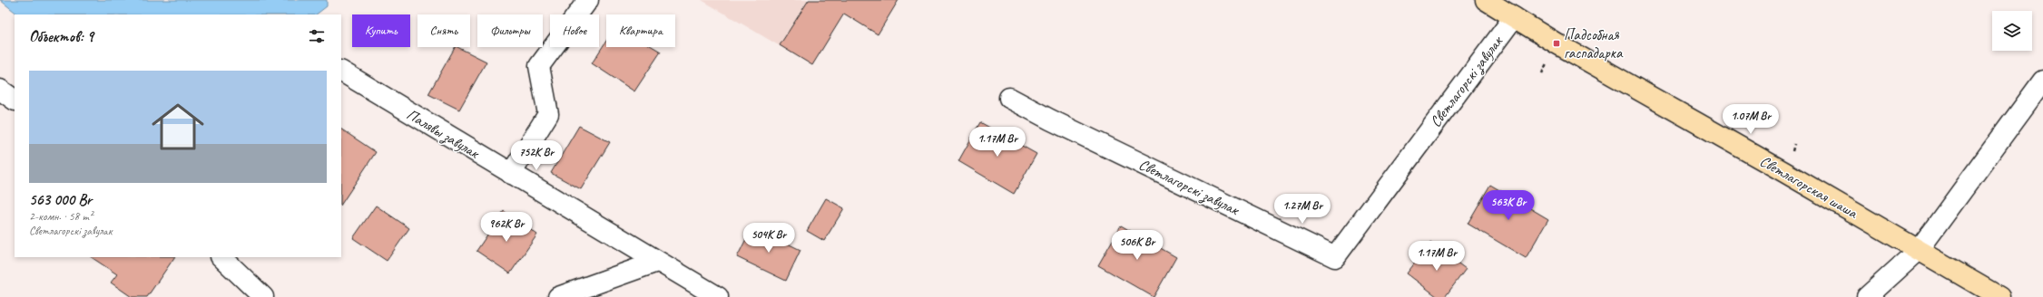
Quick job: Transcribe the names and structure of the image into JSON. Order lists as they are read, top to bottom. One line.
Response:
{"streets":{"main road":["Светлагорская шаша"],"street":["Светлагорскі завулак","Палявы завулак"]},"crossings":[["Светлагорскі завулак","Светлагорская шаша"]],"places":{"transit":["Падсобная гаспадарка"]},"page":{"chip":["Купить","Снять","Фильтры","Новое","Квартира"],"heading":"Объектов: 9","list":[{"name":"563 000 Br","note":"2-комн. · 58 m² · Светлагорскі завулак"}],"price":["1.07M Br","1.17M Br","752K Br","563K Br","1.27M Br","962K Br","504K Br","506K Br","1.17M Br"]}}
